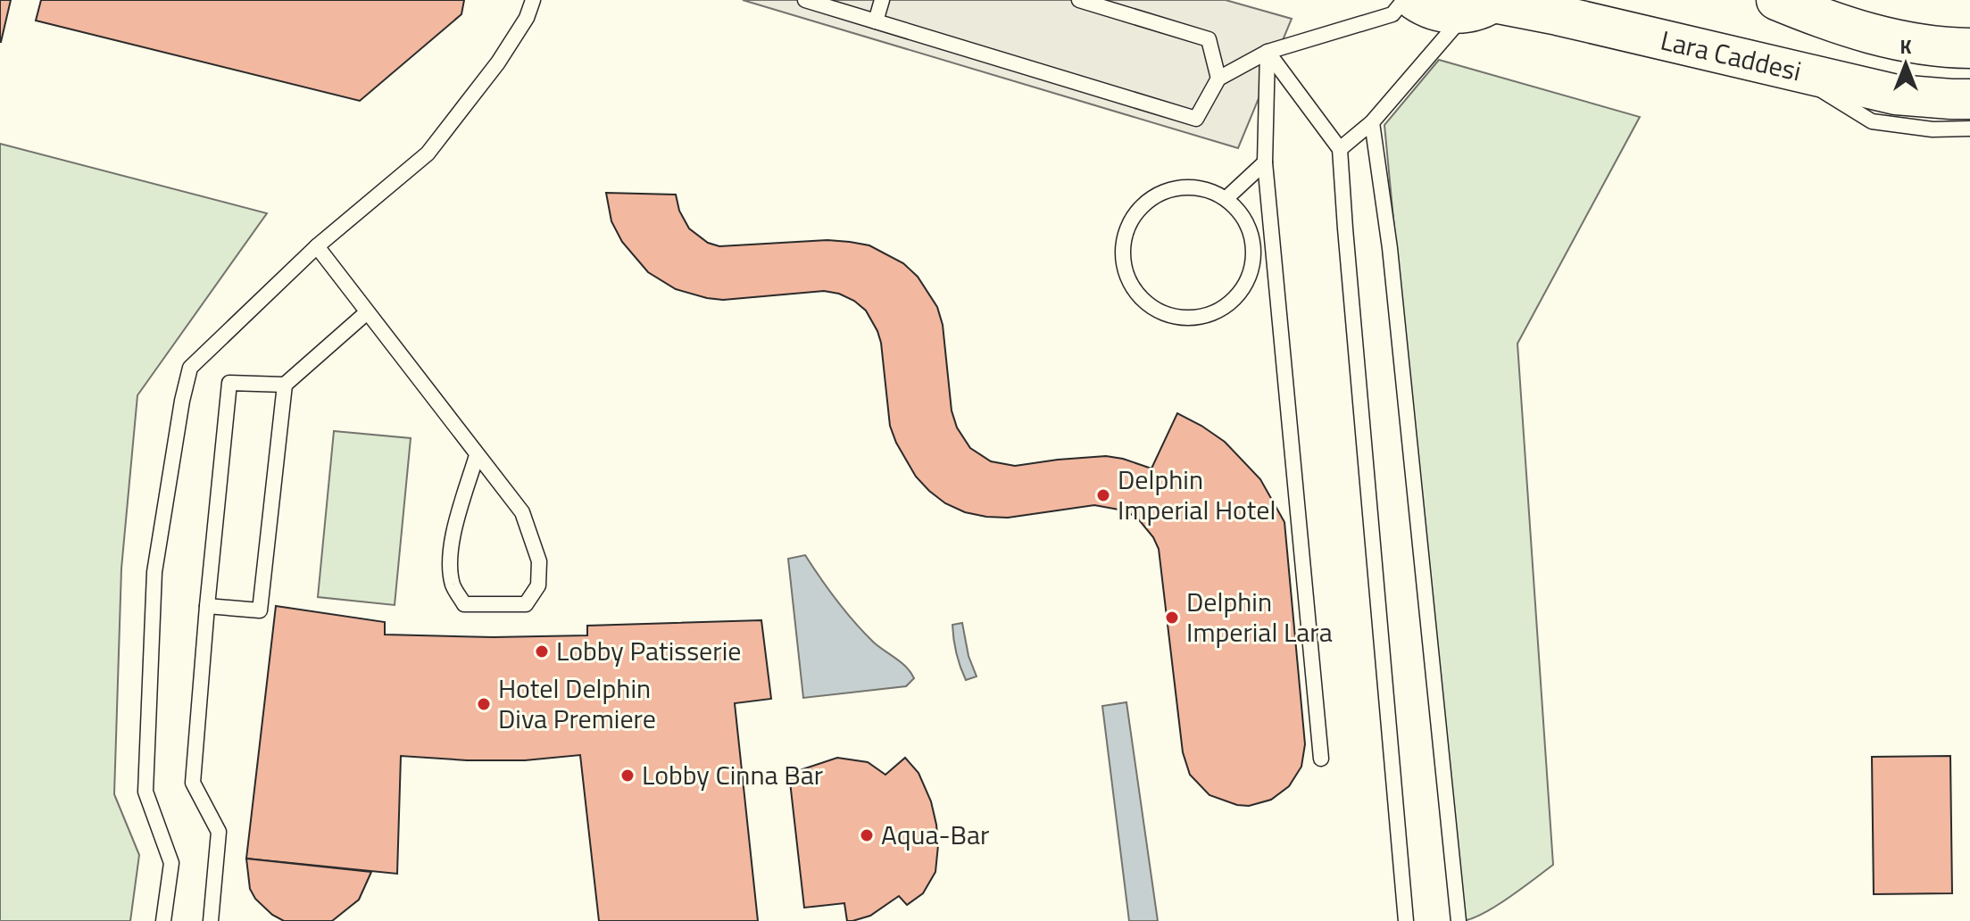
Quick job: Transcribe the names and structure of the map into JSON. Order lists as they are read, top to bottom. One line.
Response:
{"streets":{"main road":["Lara Caddesi"]},"places":["Delphin Imperial Hotel","Delphin Imperial Lara","Lobby Patisserie","Hotel Delphin Diva Premiere","Lobby Cinna Bar","Aqua-Bar"],"north":"top"}
